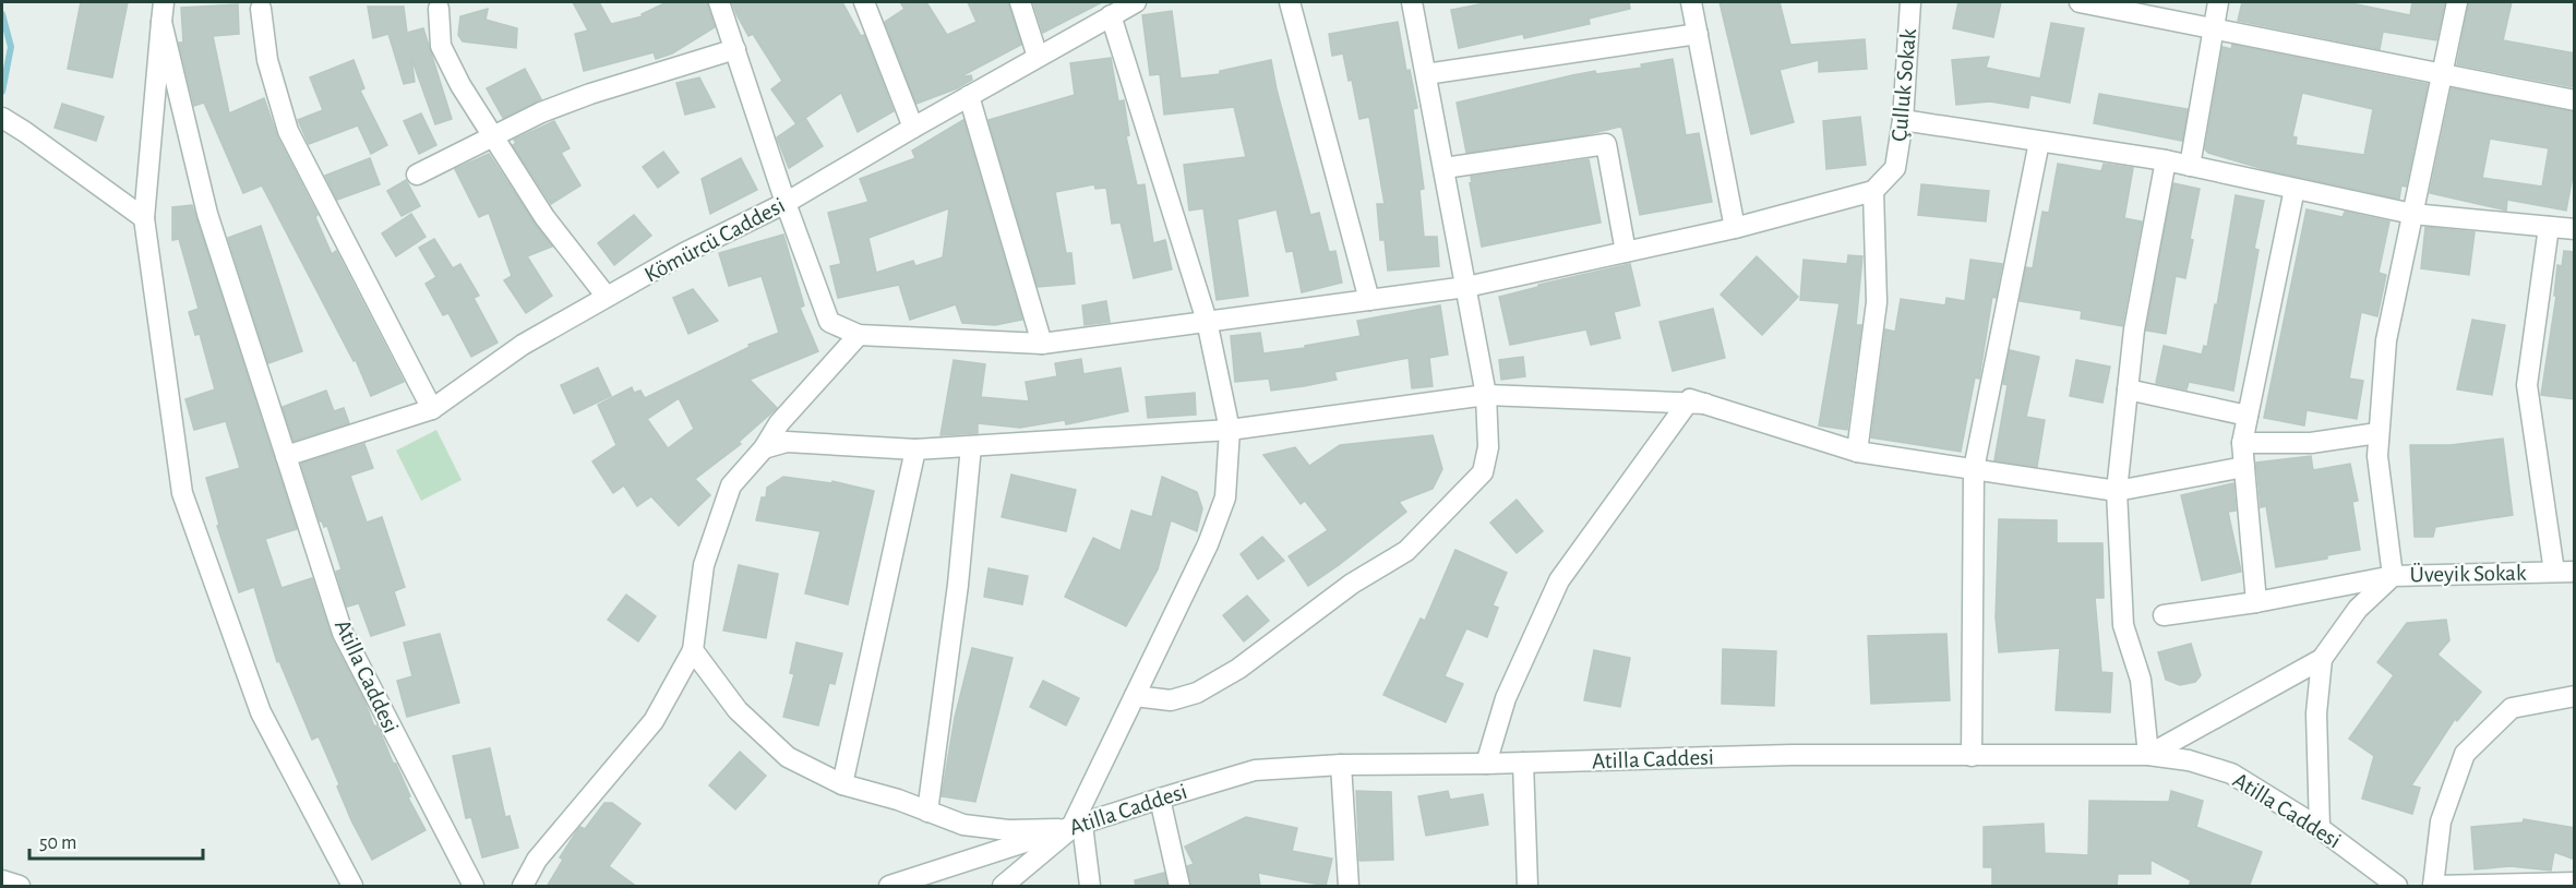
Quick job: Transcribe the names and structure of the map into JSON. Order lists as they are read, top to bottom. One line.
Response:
{"streets":{"street":["Çulluk Sokak","Kömürcü Caddesi","Üveyik Sokak","Atilla Caddesi"]},"crossings":[["Kömürcü Caddesi","Atilla Caddesi"],["Üveyik Sokak","Atilla Caddesi"]],"scale_bar":"50 m"}
